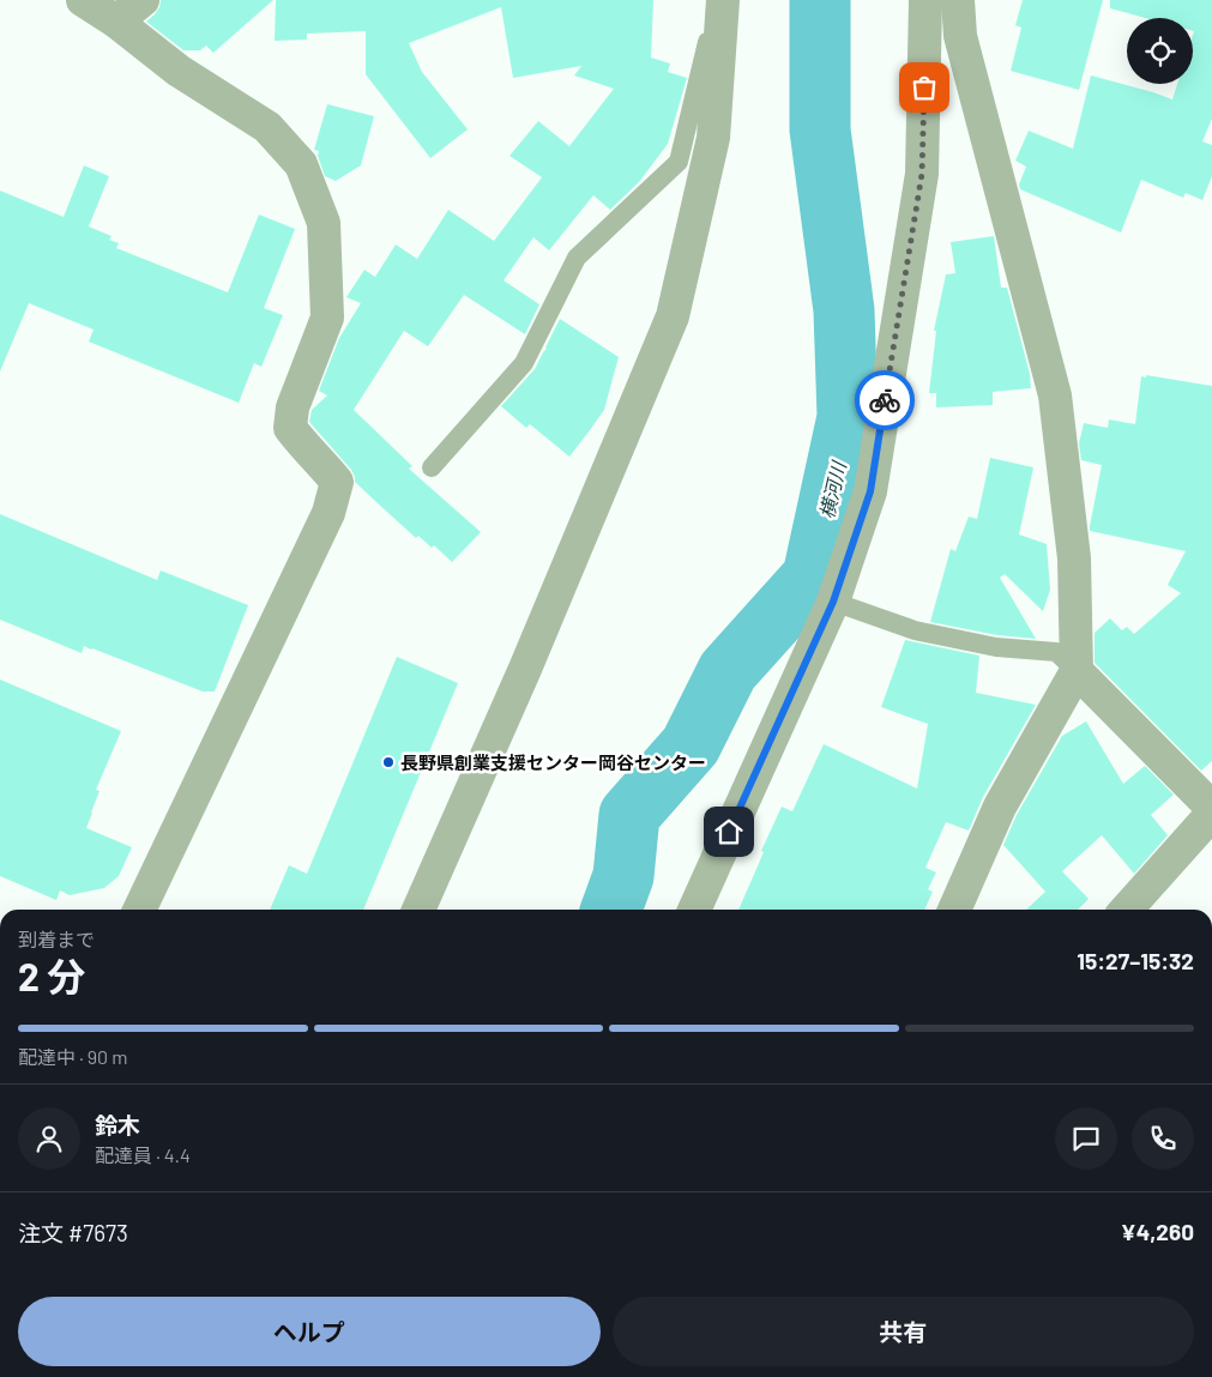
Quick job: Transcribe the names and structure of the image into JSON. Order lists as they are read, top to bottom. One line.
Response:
{"water":["横河川"],"places":["長野県創業支援センター岡谷センター"],"page":{"heading":["2 分","到着まで","15:27–15:32"],"panel":["鈴木","配達員 · 4.4","注文 #7673","¥4,260"],"bar":"配達中 · 90 m","buttons":["ヘルプ","共有"]}}
